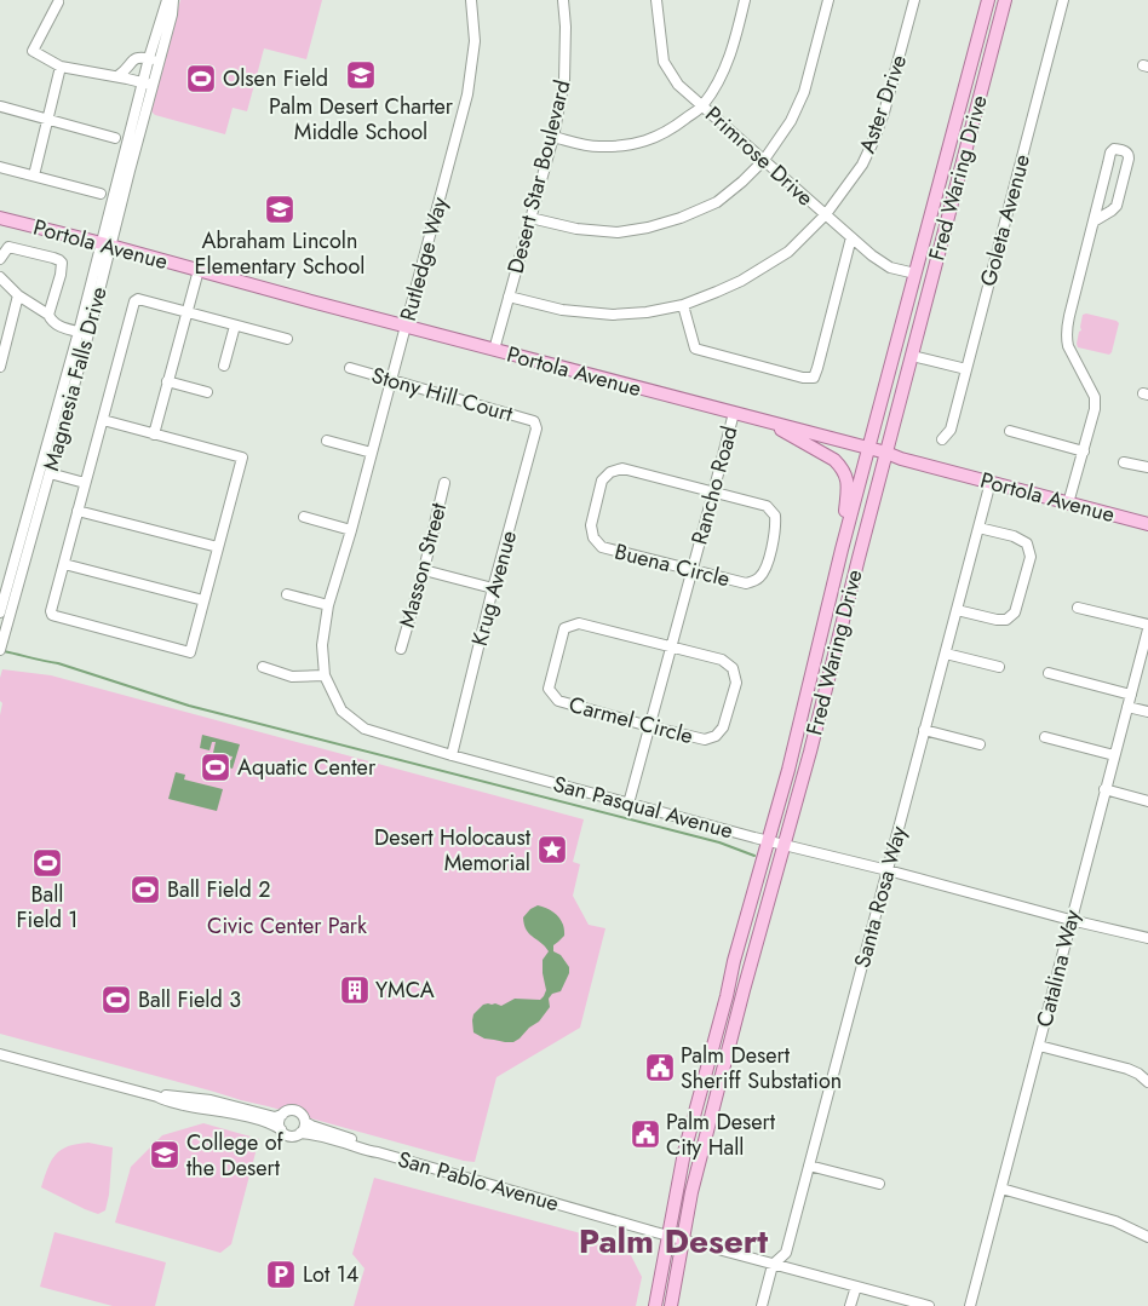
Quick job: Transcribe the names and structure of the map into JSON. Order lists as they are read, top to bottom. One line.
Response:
{"streets":{"main road":["Fred Waring Drive","Portola Avenue"],"street":["Aster Drive","Primrose Drive","Desert Star Boulevard","Goleta Avenue","Rutledge Way","Magnesia Falls Drive","Stony Hill Court","Rancho Road","Masson Street","Buena Circle","Krug Avenue","Carmel Circle","San Pasqual Avenue","Santa Rosa Way","Catalina Way","San Pablo Avenue"]},"crossings":[["Aster Drive","Primrose Drive"],["Aster Drive","Desert Star Boulevard"],["Primrose Drive","Fred Waring Drive"],["Desert Star Boulevard","Portola Avenue"],["Fred Waring Drive","Portola Avenue"],["Fred Waring Drive","San Pasqual Avenue"],["Fred Waring Drive","San Pablo Avenue"],["Portola Avenue","Rutledge Way"],["Portola Avenue","Magnesia Falls Drive"],["Portola Avenue","Rancho Road"],["Portola Avenue","Santa Rosa Way"],["Rutledge Way","Stony Hill Court"],["Rutledge Way","San Pasqual Avenue"],["Stony Hill Court","Krug Avenue"],["Rancho Road","Buena Circle"],["Rancho Road","Carmel Circle"],["Rancho Road","San Pasqual Avenue"],["Krug Avenue","San Pasqual Avenue"],["San Pasqual Avenue","Santa Rosa Way"],["San Pasqual Avenue","Catalina Way"],["Santa Rosa Way","San Pablo Avenue"]],"districts":["Palm Desert"],"parks":["Civic Center Park"],"places":{"school or university":["Palm Desert Charter Middle School","Abraham Lincoln Elementary School","College of the Desert"],"sports":["Olsen Field","Aquatic Center","Ball Field 1","Ball Field 2","Ball Field 3"],"place":["Desert Holocaust Memorial"],"building":["YMCA"],"public building":["Palm Desert Sheriff Substation","Palm Desert City Hall"],"parking":["Lot 14"]}}
